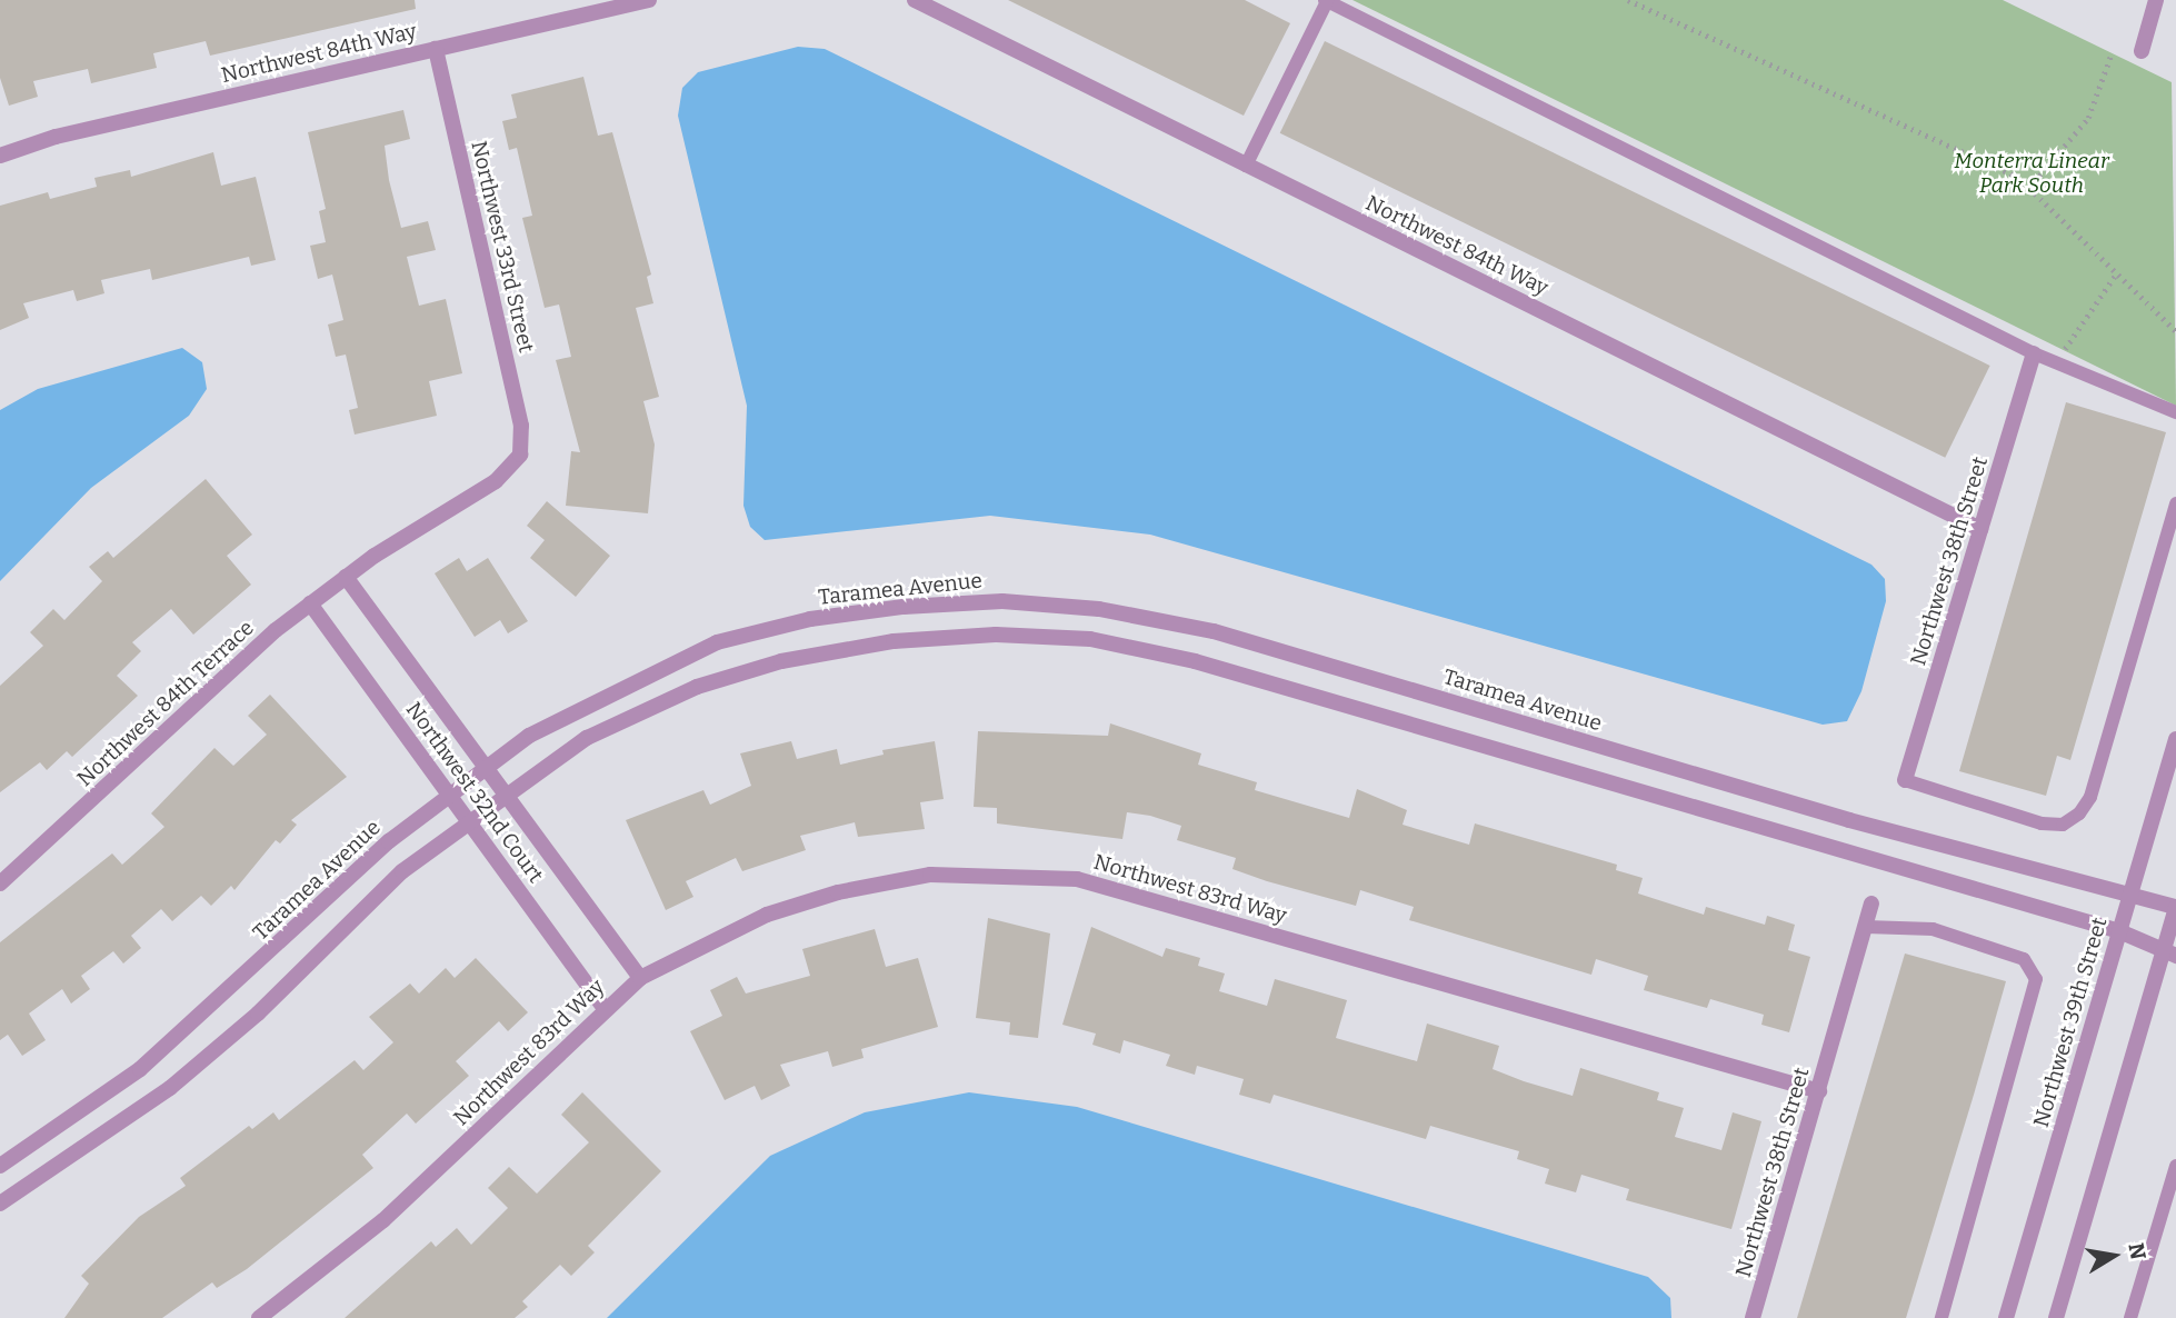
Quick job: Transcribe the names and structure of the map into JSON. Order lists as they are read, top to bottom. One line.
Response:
{"streets":{"street":["Northwest 84th Way","Northwest 33rd Street","Northwest 38th Street","Taramea Avenue","Northwest 84th Terrace","Northwest 32nd Court","Northwest 83rd Way","Northwest 39th Street"]},"crossings":[["Northwest 84th Way","Northwest 33rd Street"],["Northwest 84th Way","Northwest 38th Street"],["Northwest 33rd Street","Northwest 84th Terrace"],["Northwest 38th Street","Northwest 83rd Way"],["Taramea Avenue","Northwest 32nd Court"],["Taramea Avenue","Northwest 39th Street"],["Northwest 84th Terrace","Northwest 32nd Court"],["Northwest 32nd Court","Northwest 83rd Way"]],"parks":["Monterra Linear Park South"],"north":"right"}
